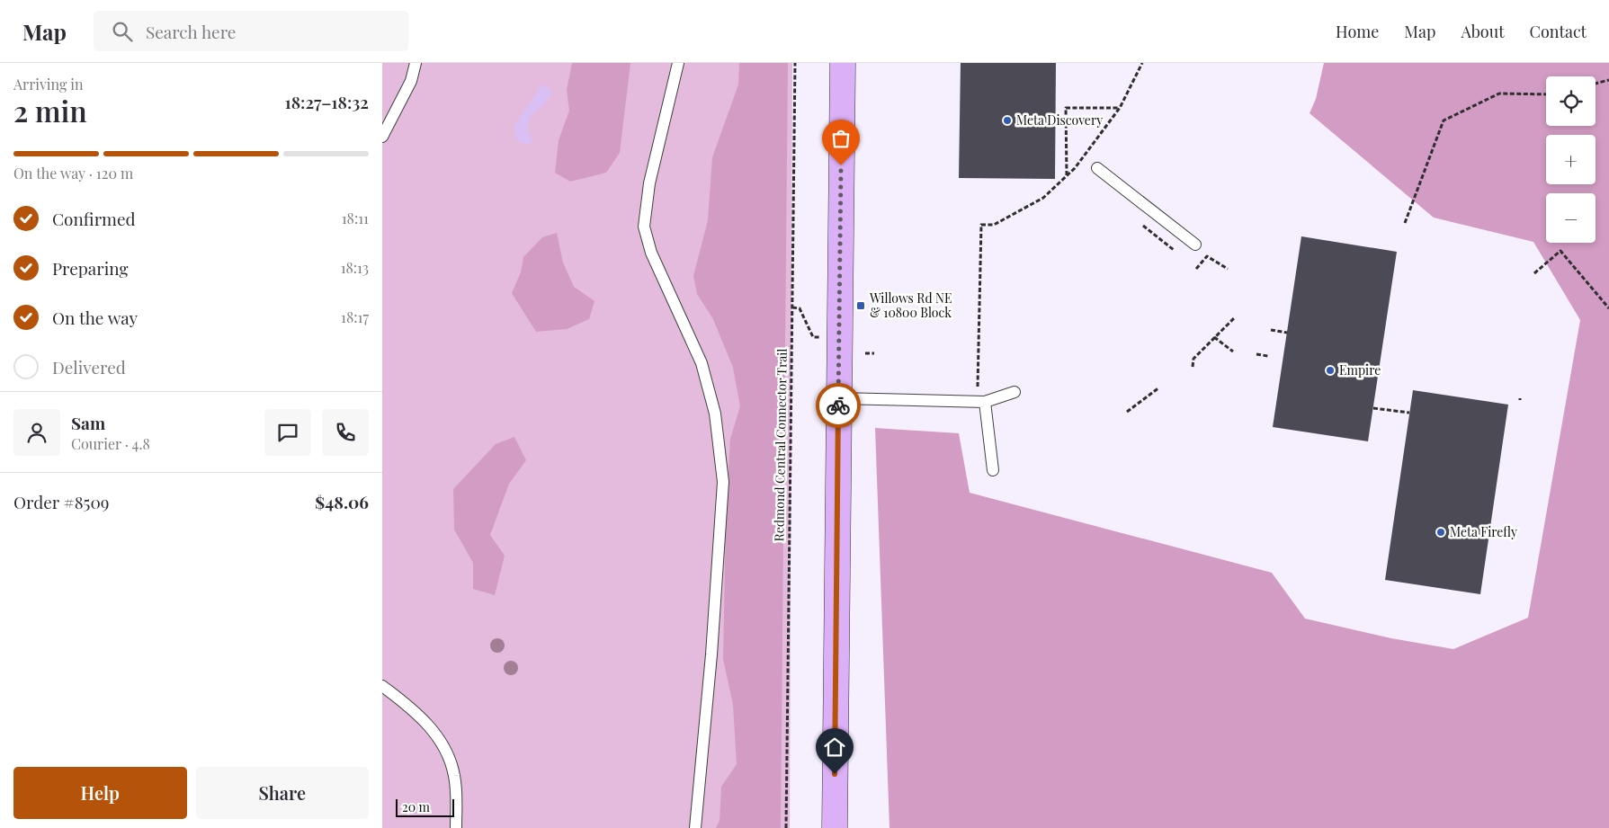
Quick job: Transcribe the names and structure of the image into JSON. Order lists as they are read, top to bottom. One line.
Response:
{"streets":{"path":["Redmond Central Connector Trail"]},"places":{"other":["Meta Discovery","Empire","Meta Firefly"],"transit":["Willows Rd NE & 10800 Block"]},"scale_bar":"20 m","page":{"header":"Map","search":"Search here","nav":["Home","Map","About","Contact"],"heading":["2 min","Arriving in","18:27–18:32"],"panel":["Sam","Courier · 4.8","Order #8509","$48.06"],"map_buttons":["+","−"],"bar":"On the way · 120 m","list":[["Confirmed","18:11"],["Preparing","18:13"],["On the way","18:17"],"Delivered"],"buttons":["Help","Share"],"scale":"20 m"}}
